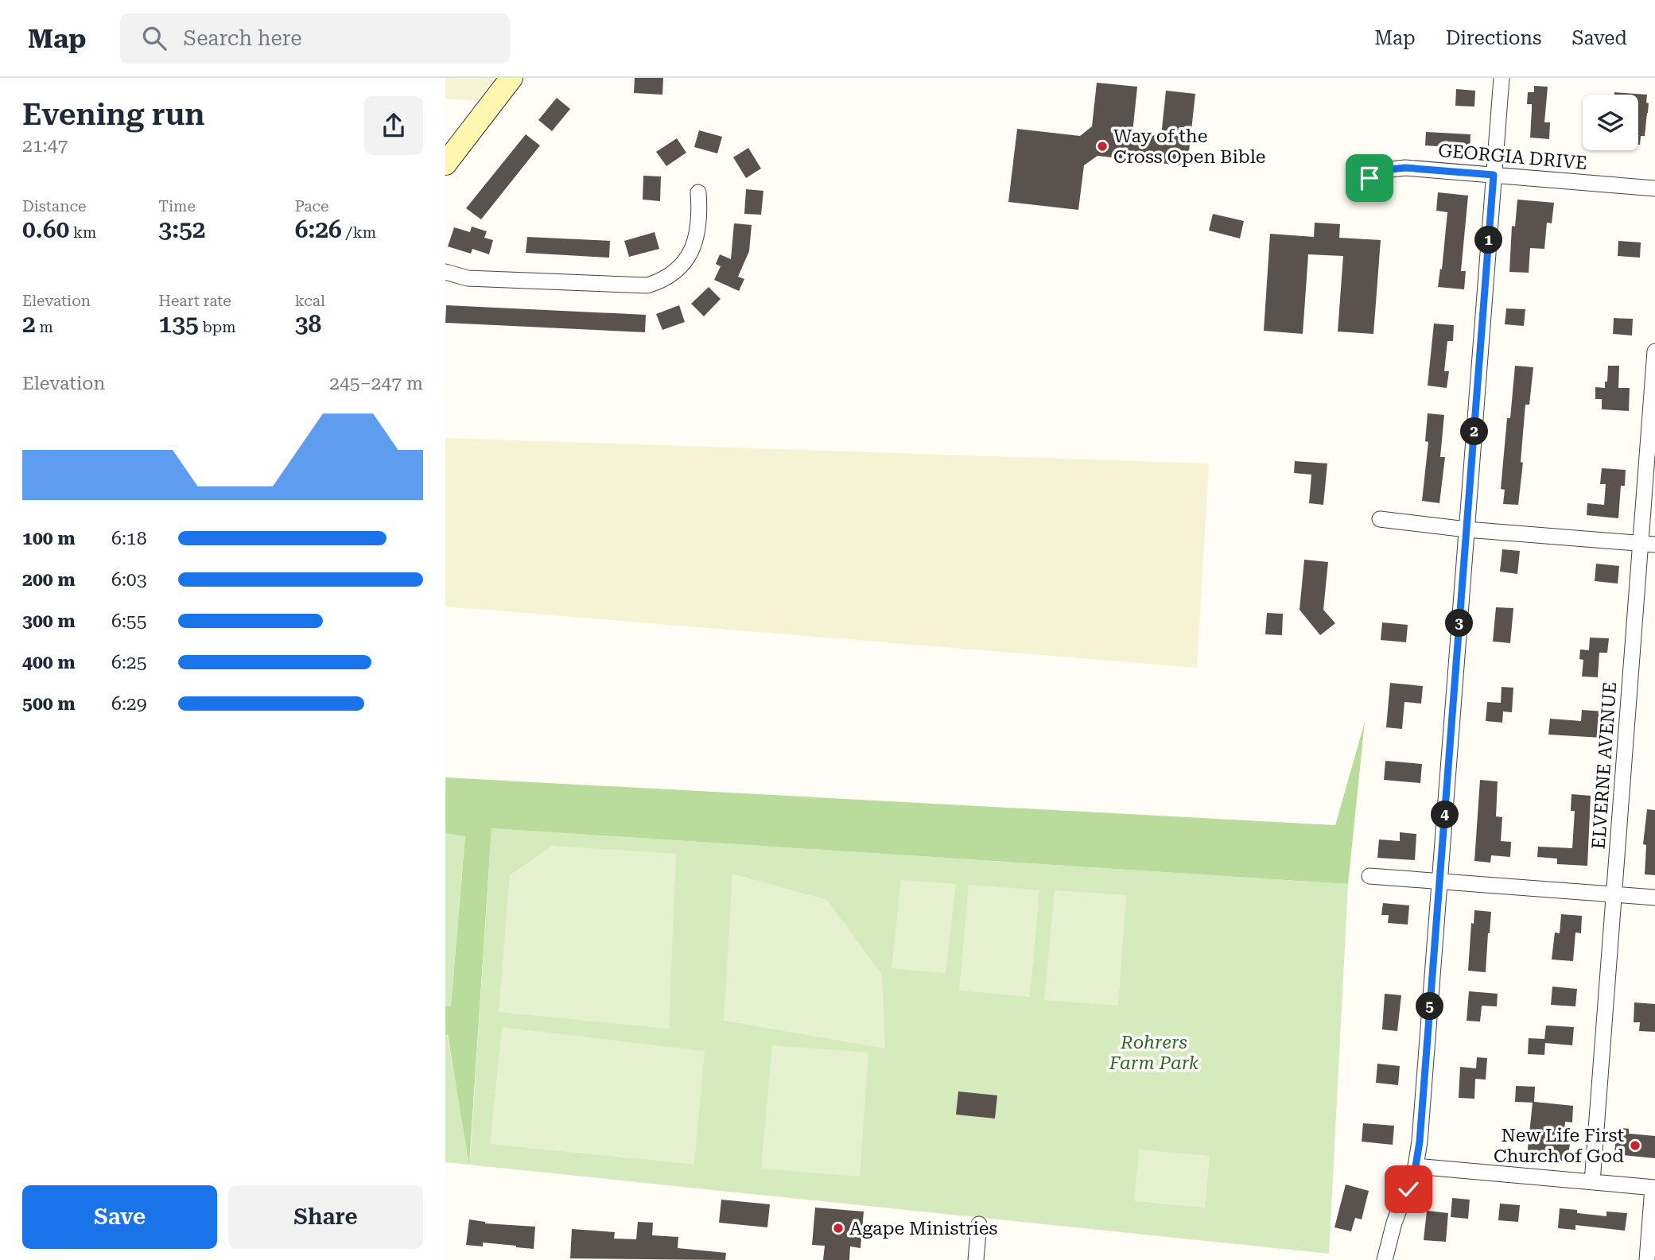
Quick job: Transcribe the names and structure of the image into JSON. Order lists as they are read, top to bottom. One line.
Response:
{"streets":{"street":["GEORGIA DRIVE","ELVERNE AVENUE"]},"parks":["Rohrers Farm Park"],"places":["Way of the Cross Open Bible","New Life First Church of God","Agape Ministries"],"page":{"header":"Map","search":"Search here","nav":["Map","Directions","Saved"],"heading":["Evening run","21:47"],"stats":[["Distance","0.60 km"],["Time","3:52"],["Pace","6:26 /km"],["Elevation","2 m"],["Heart rate","135 bpm"],["kcal","38"]],"pins":["1","2","3","4","5"],"chart":["Elevation","245–247 m"],"list":[{"name":"100 m","note":"6:18"},{"name":"200 m","note":"6:03"},{"name":"300 m","note":"6:55"},{"name":"400 m","note":"6:25"},{"name":"500 m","note":"6:29"}],"buttons":["Save","Share"]}}
